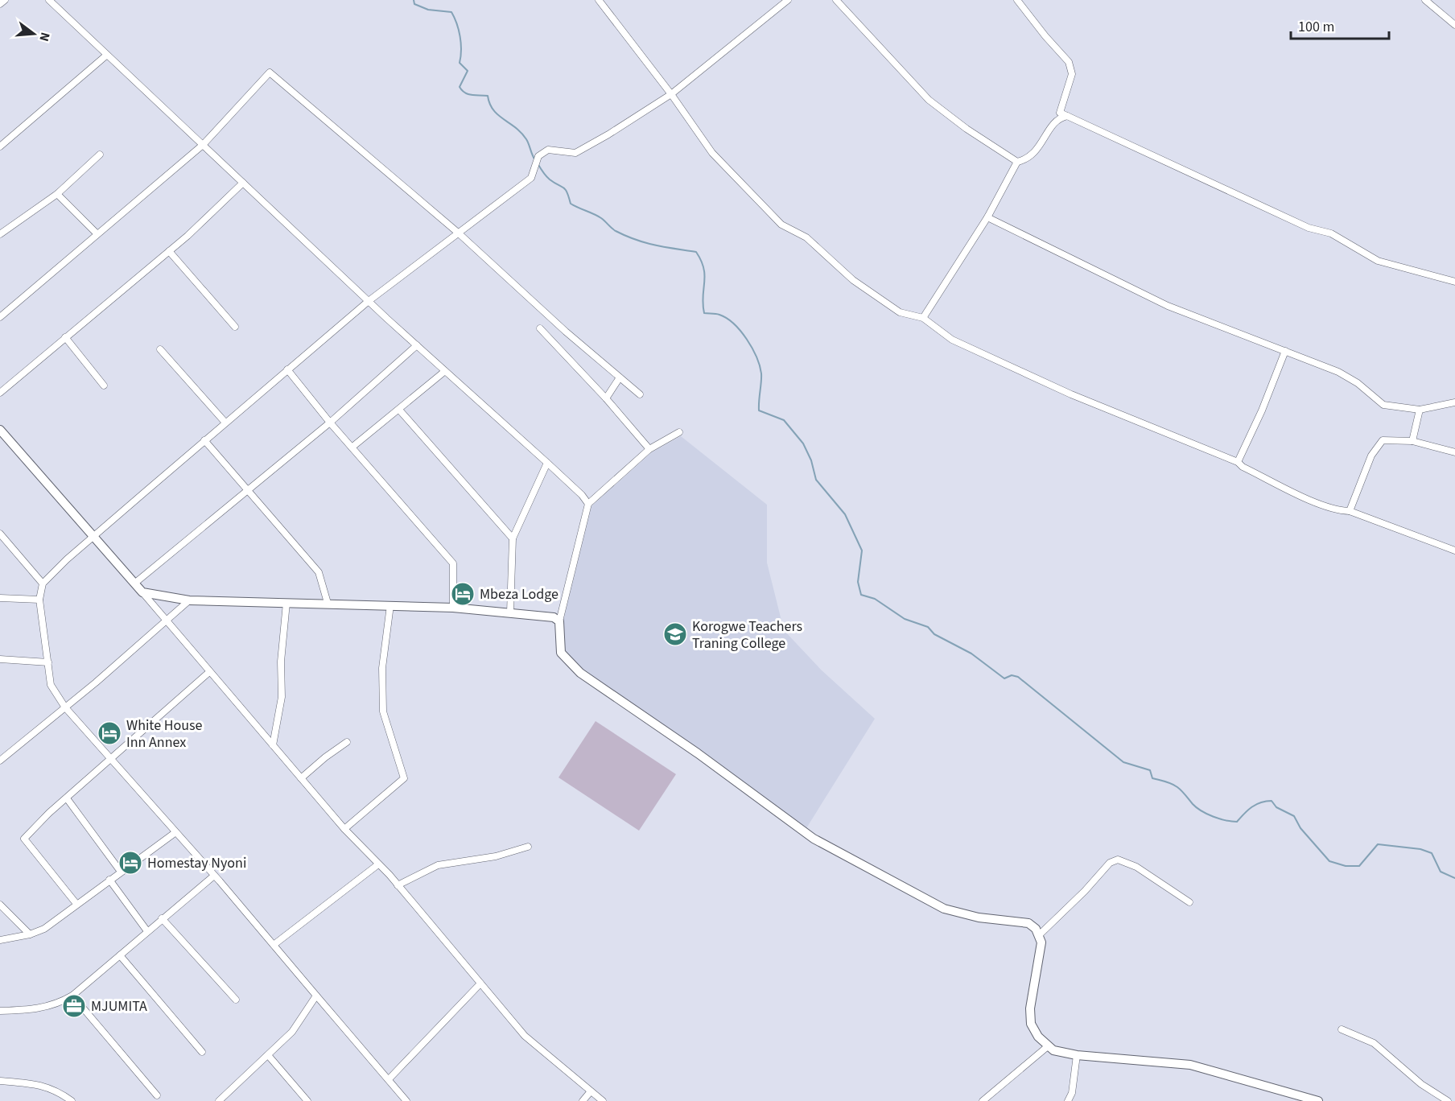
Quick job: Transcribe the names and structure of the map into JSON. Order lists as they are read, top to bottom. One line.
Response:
{"places":{"hotel":["Mbeza Lodge","White House Inn Annex","Homestay Nyoni"],"school or university":["Korogwe Teachers Traning College"],"office":["MJUMITA"]},"scale_bar":"100 m","north":"right"}
